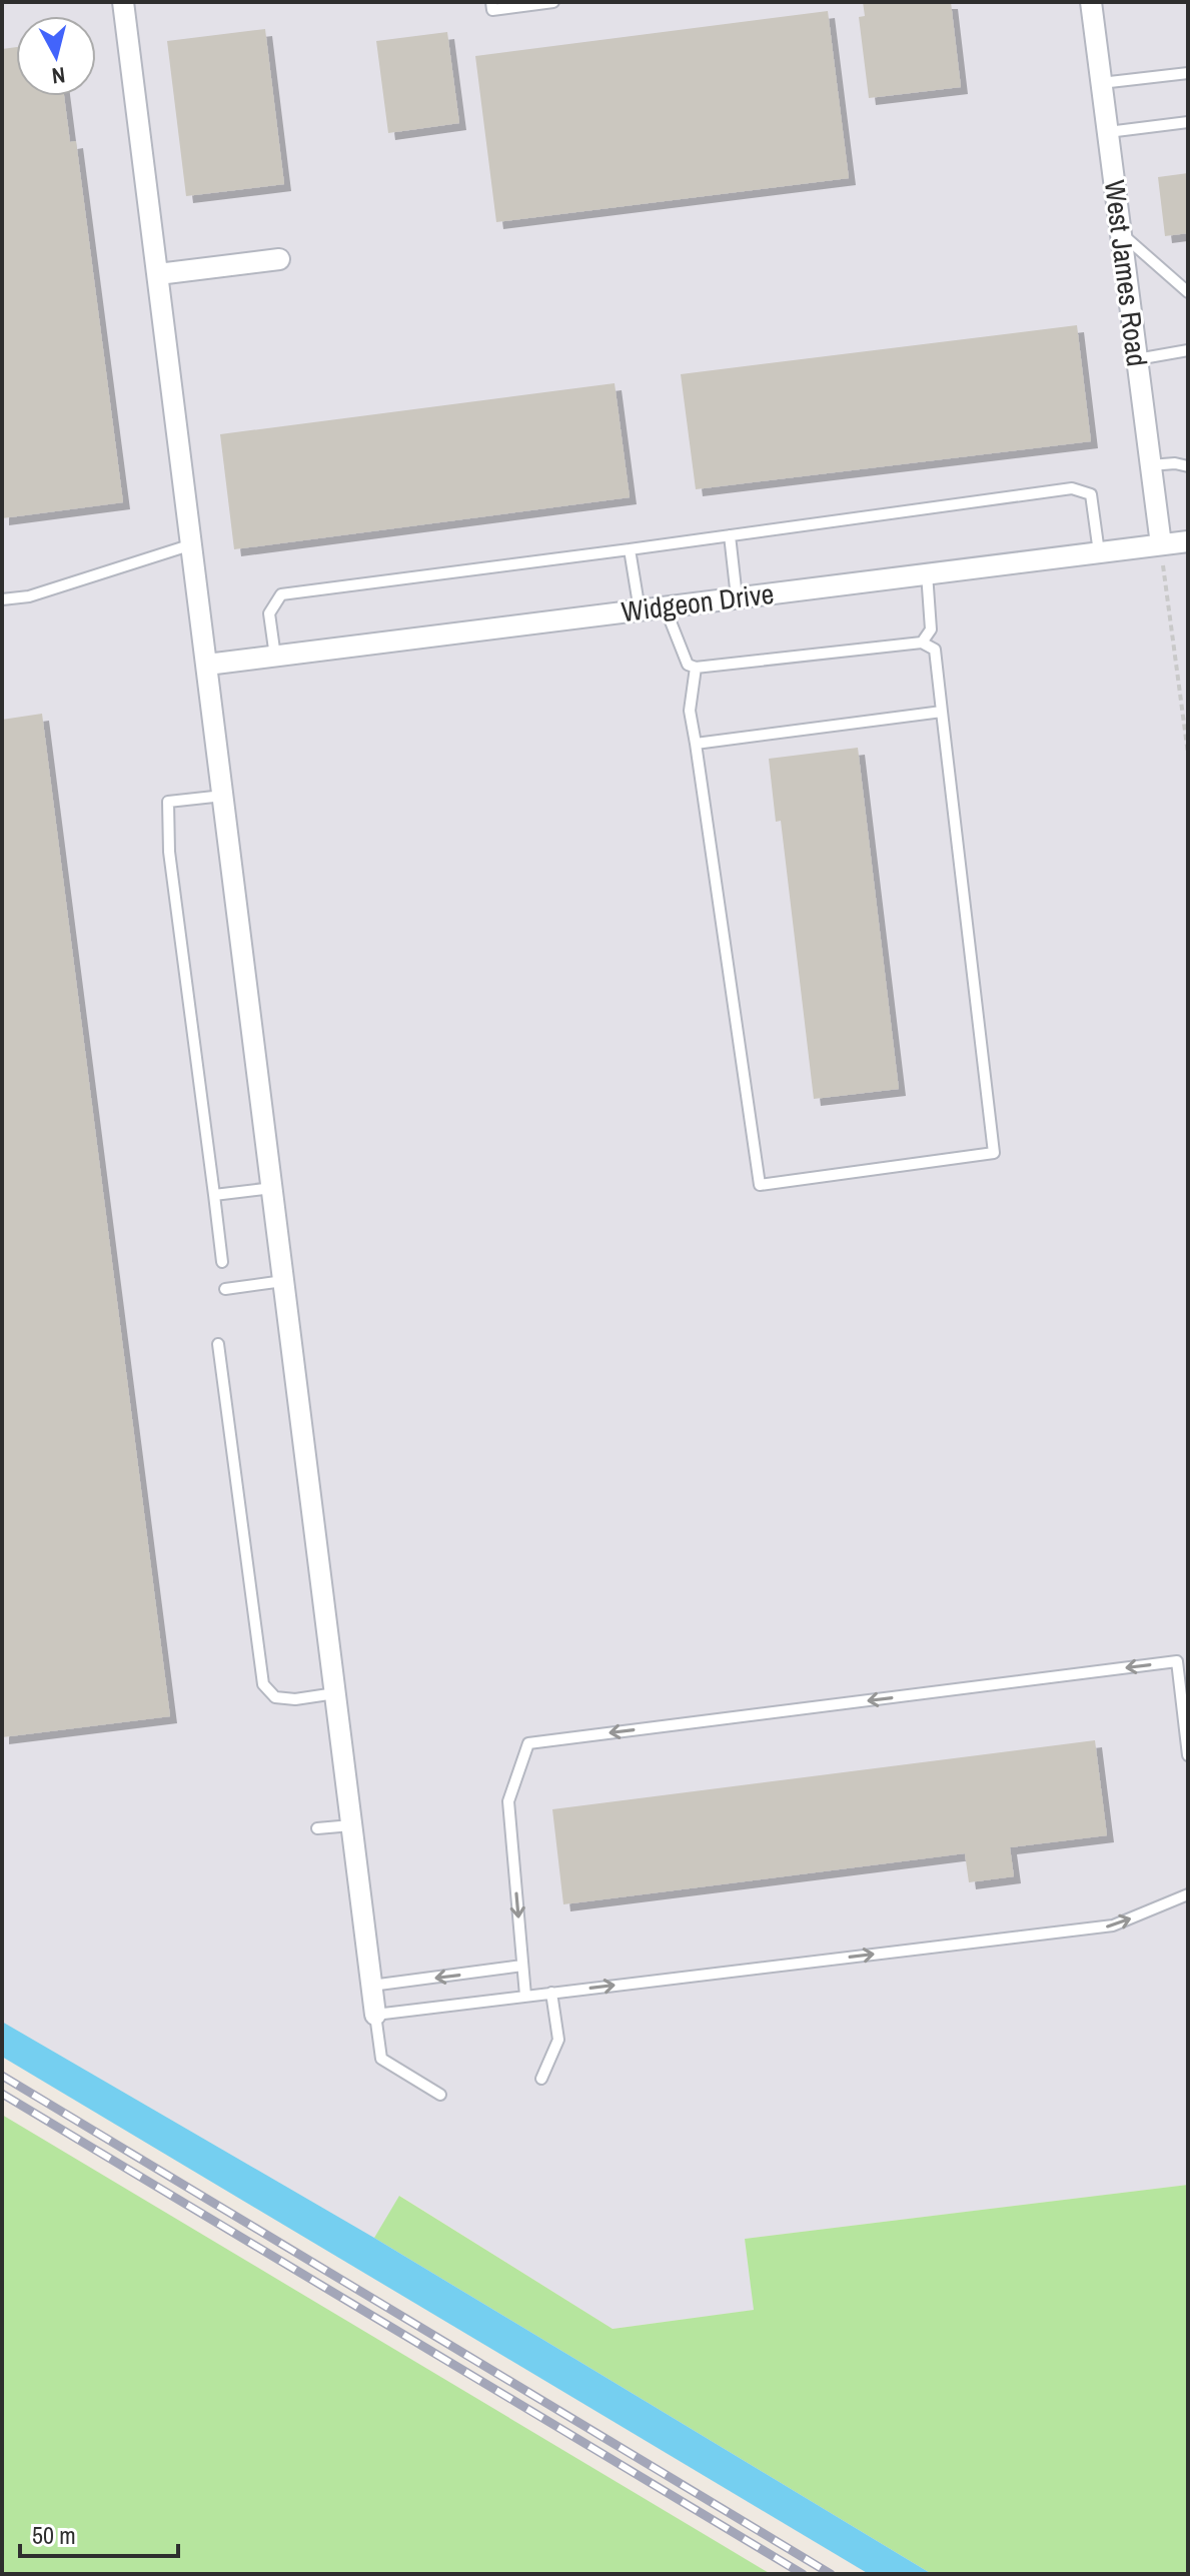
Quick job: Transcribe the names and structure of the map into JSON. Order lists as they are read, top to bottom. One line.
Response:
{"streets":{"street":["West James Road","Widgeon Drive"]},"crossings":[["West James Road","Widgeon Drive"]],"scale_bar":"50 m","north":"bottom"}
